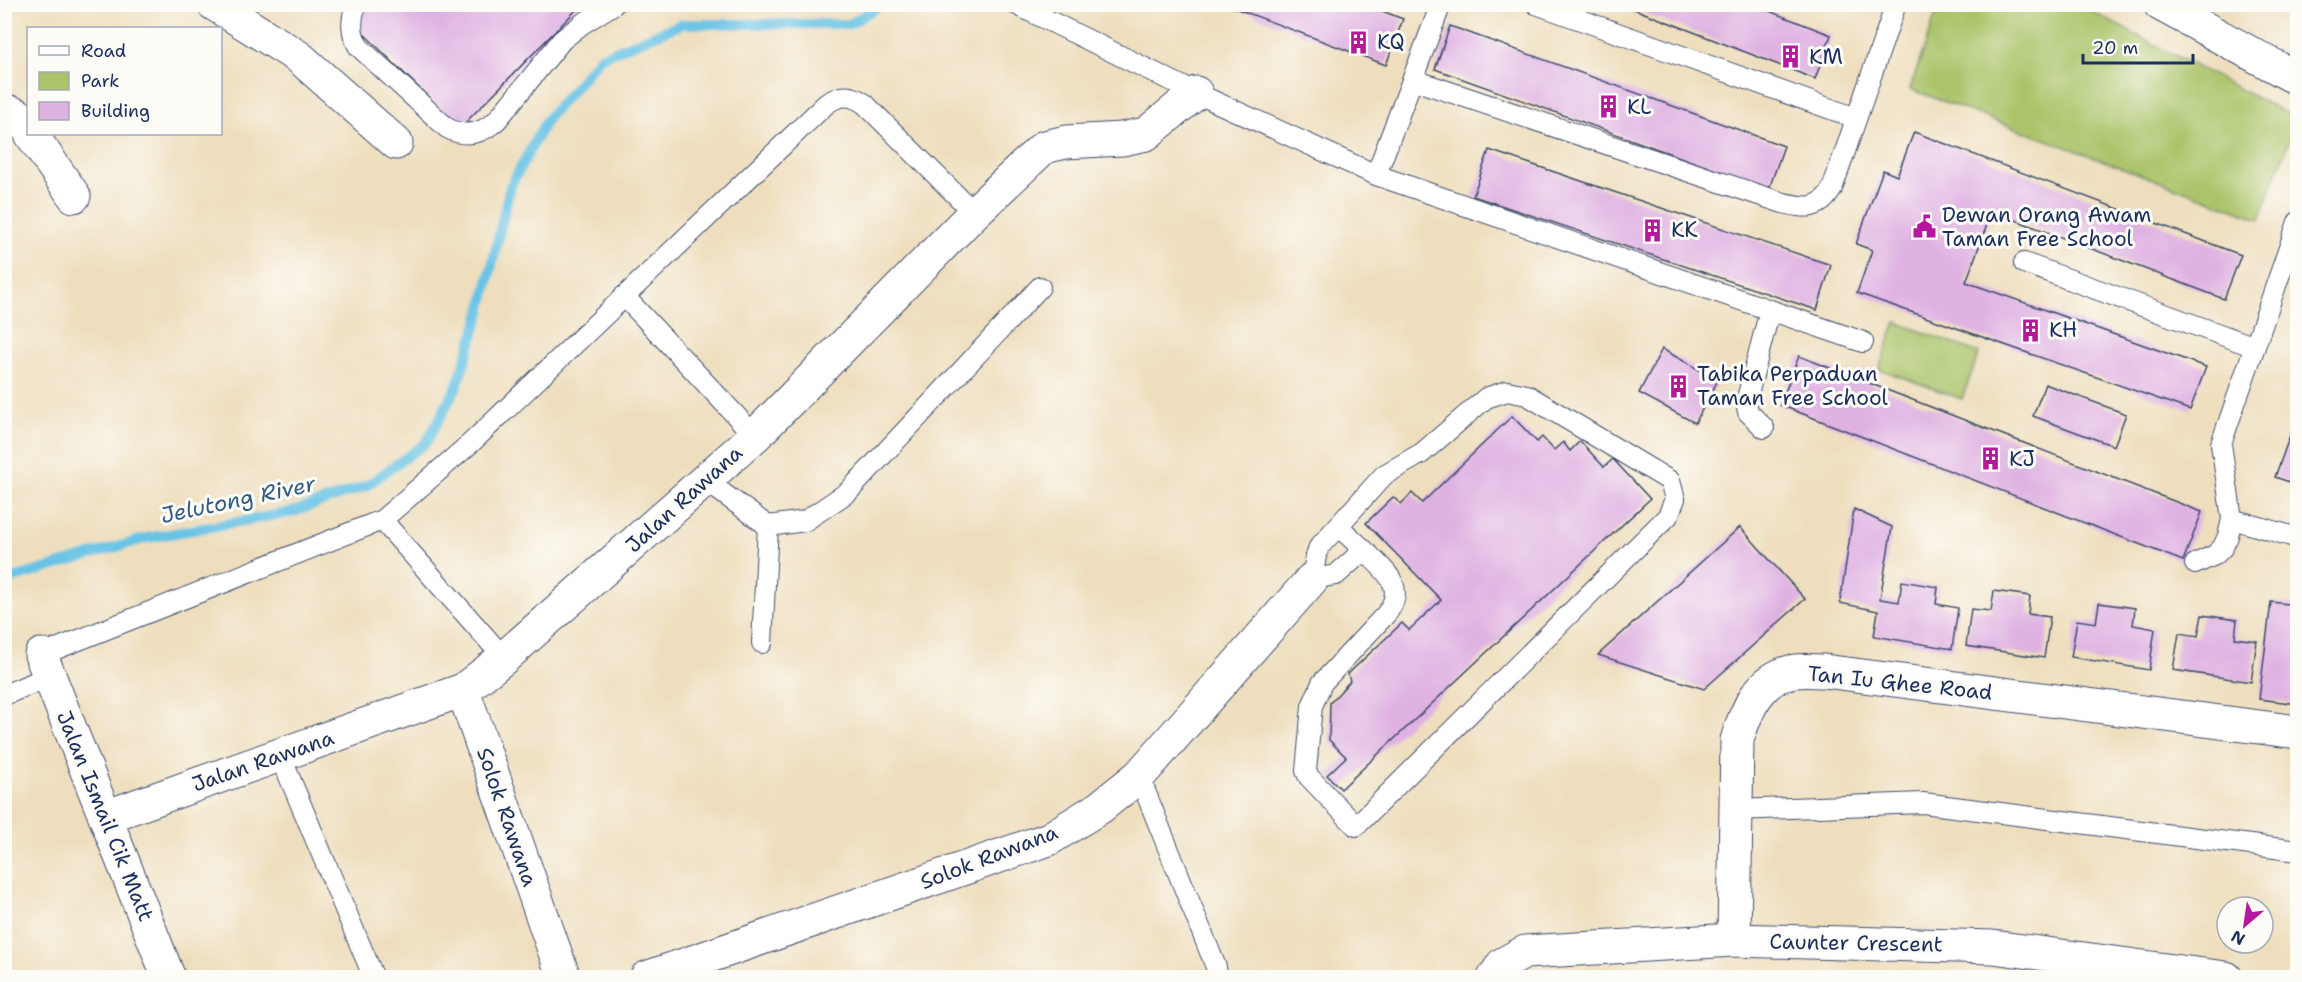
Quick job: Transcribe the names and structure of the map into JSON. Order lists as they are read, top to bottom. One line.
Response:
{"streets":{"street":["Jalan Rawana","Tan Iu Ghee Road","Jalan Ismail Cik Matt","Solok Rawana","Caunter Crescent"]},"crossings":[["Jalan Rawana","Jalan Ismail Cik Matt"],["Jalan Rawana","Solok Rawana"],["Tan Iu Ghee Road","Caunter Crescent"]],"water":["Jelutong River"],"places":{"building":["KQ","KM","KL","KK","KH","Tabika Perpaduan Taman Free School","KJ"],"public building":["Dewan Orang Awam Taman Free School"]},"legend":["Road","Park","Building"],"scale_bar":"20 m","north":"bottom left"}
